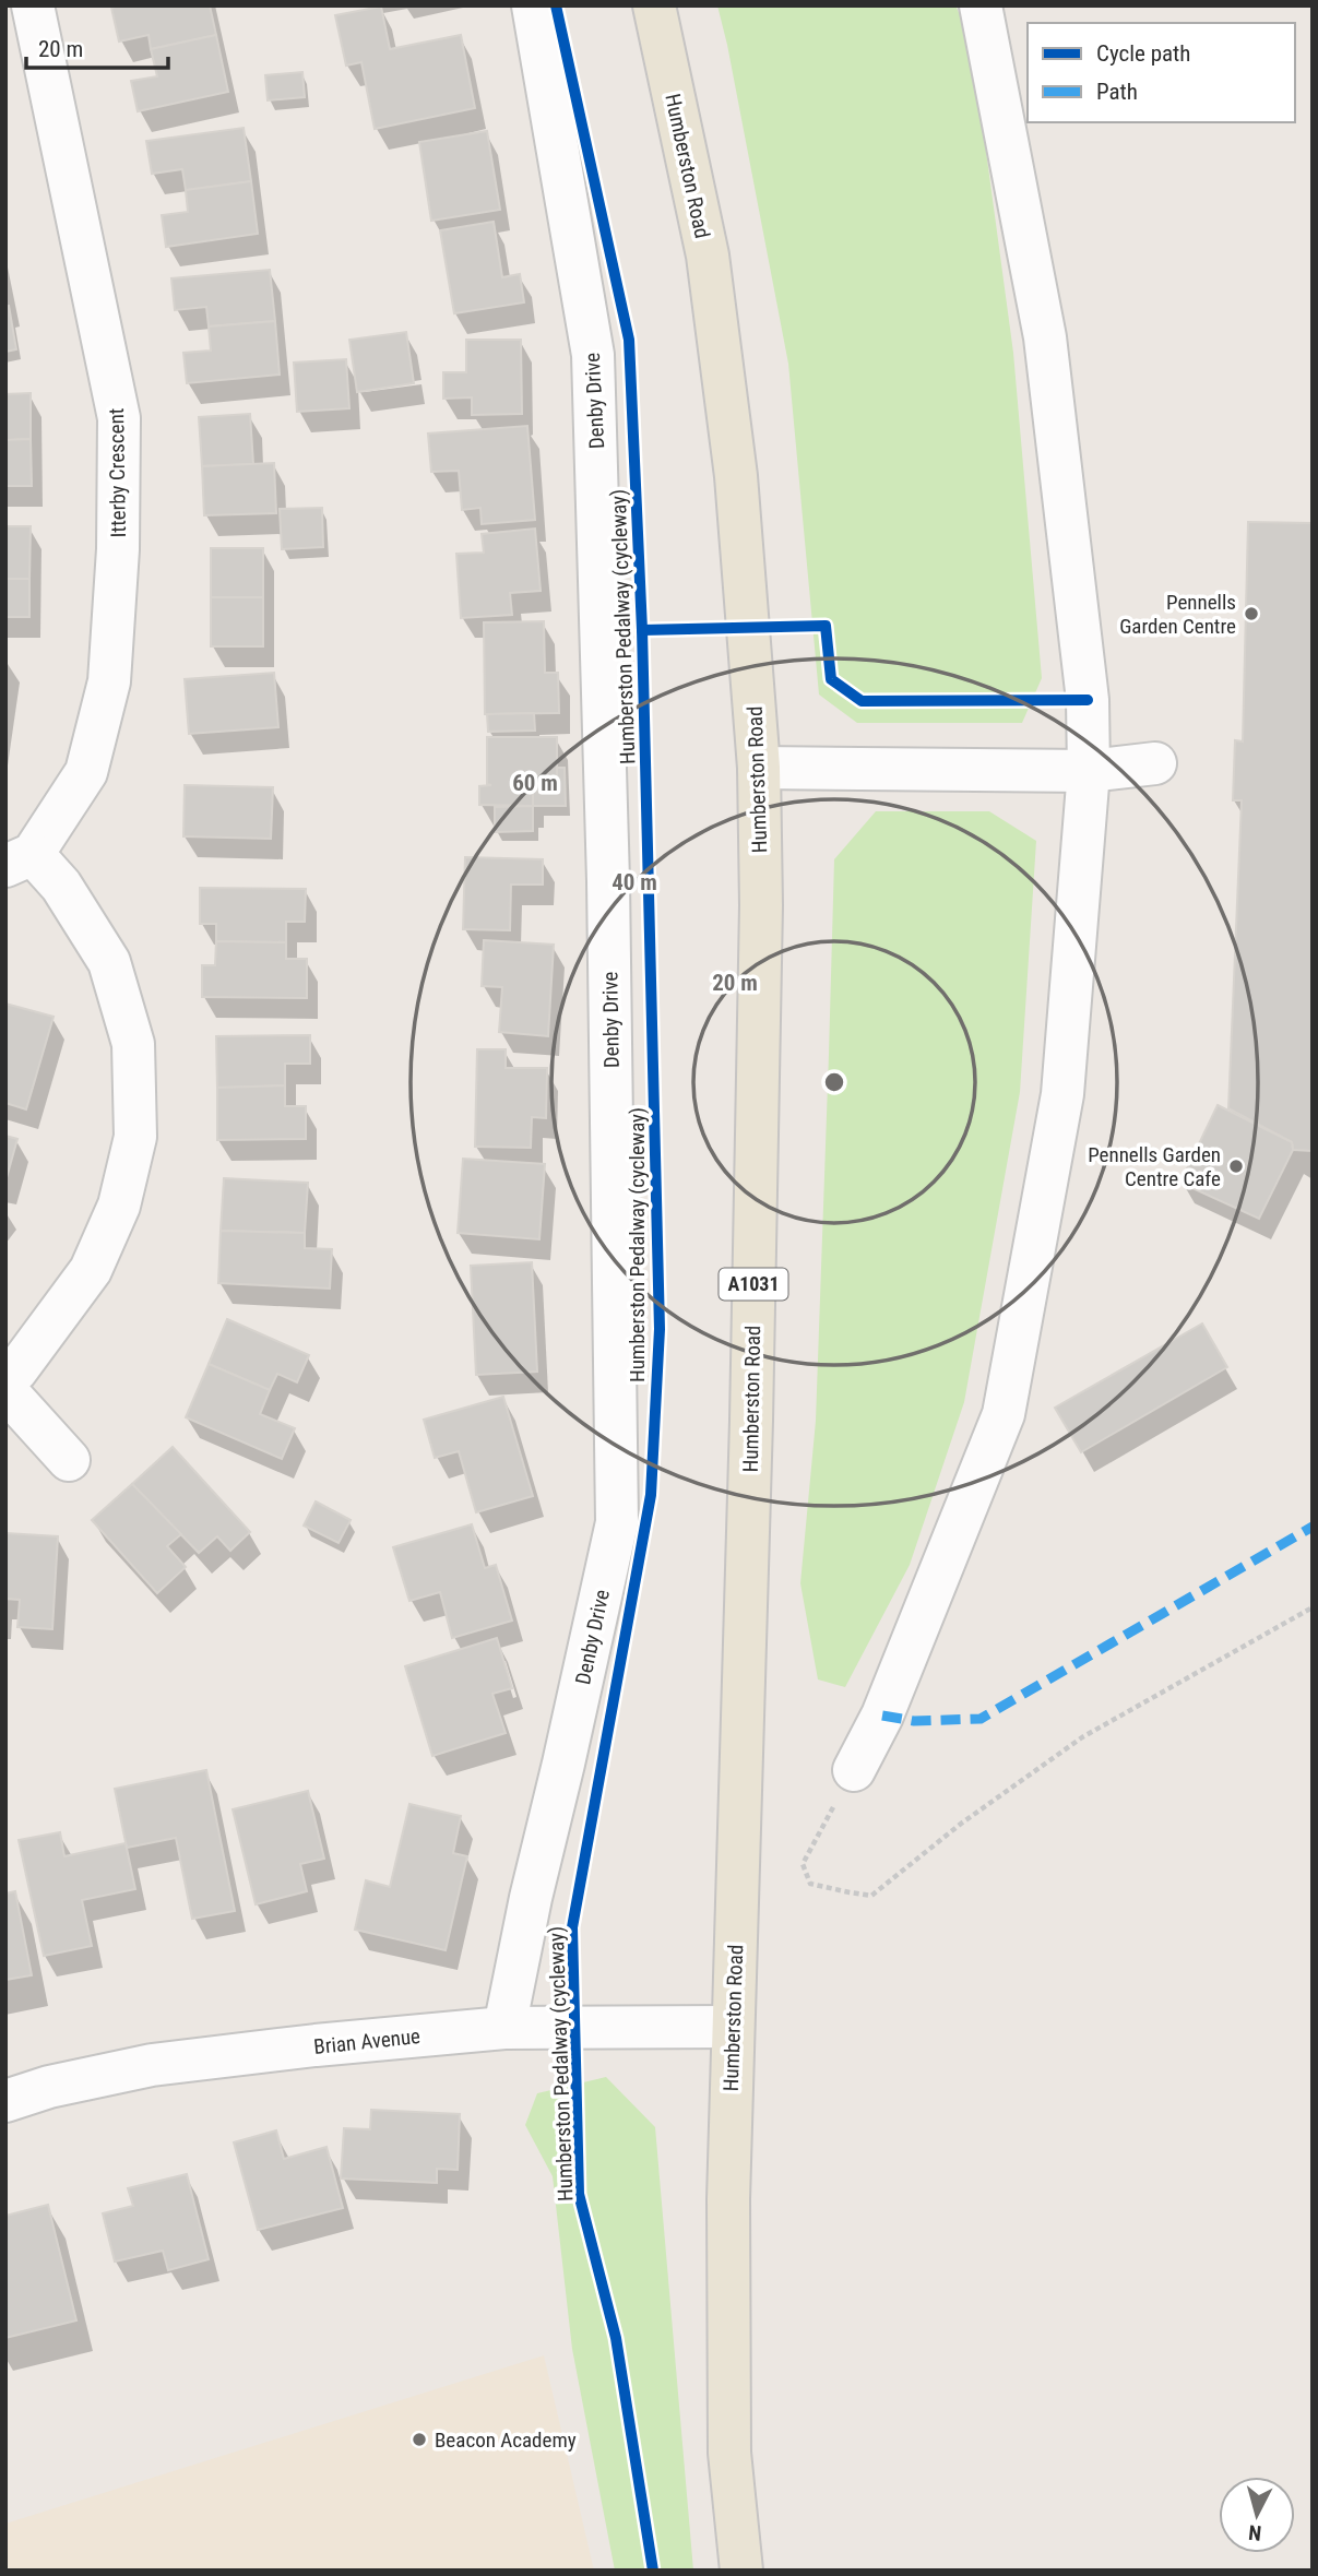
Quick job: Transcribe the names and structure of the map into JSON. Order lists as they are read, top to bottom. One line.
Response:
{"streets":{"main road":["Humberston Road","A1031"],"street":["Denby Drive","Itterby Crescent","Brian Avenue"],"cycle path":["Humberston Pedalway (cycleway)"]},"crossings":[["Humberston Road","Brian Avenue"],["Denby Drive","Brian Avenue"]],"places":["Pennells Garden Centre","Pennells Garden Centre Cafe","Beacon Academy"],"legend":["Cycle path","Path"],"scale_bar":"20 m","north":"bottom","rings":["60 m","40 m","20 m"]}
